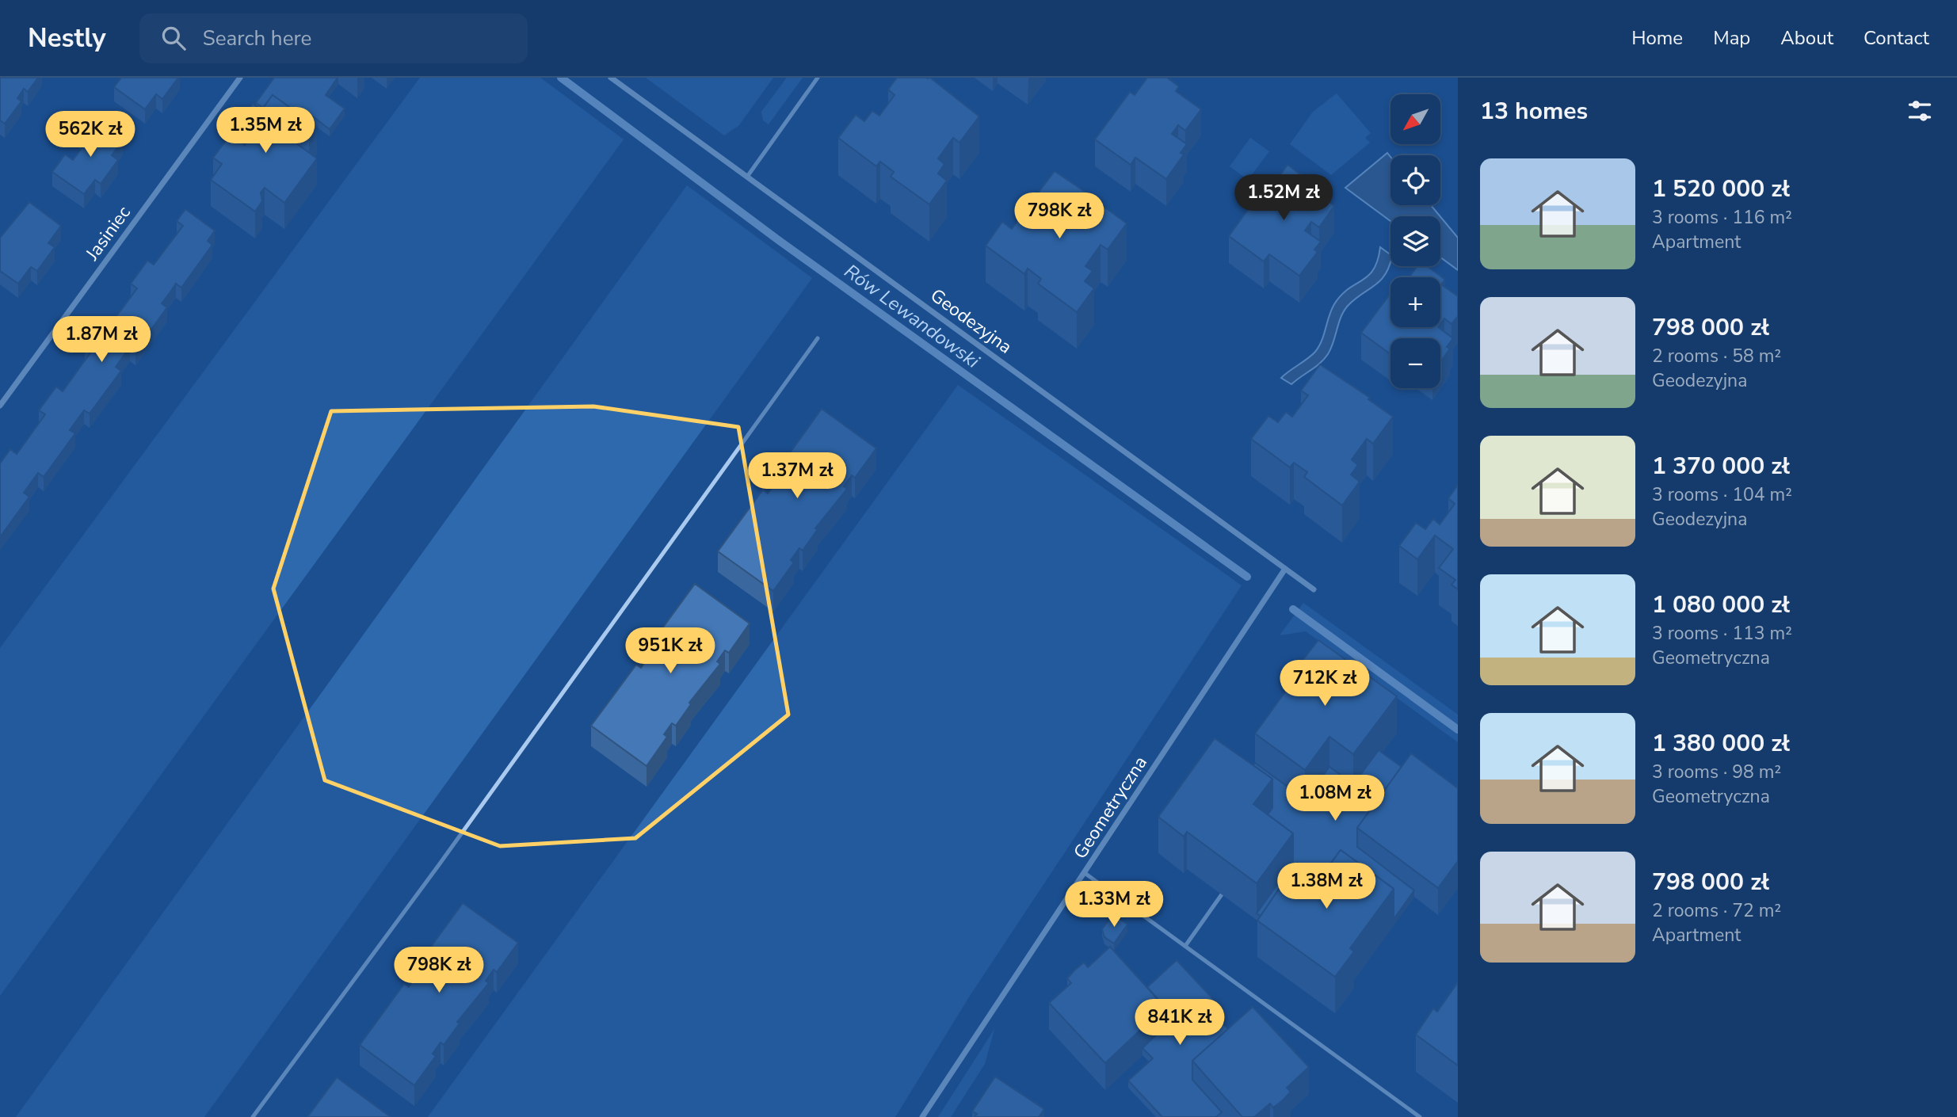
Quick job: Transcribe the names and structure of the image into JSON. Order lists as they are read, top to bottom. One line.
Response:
{"streets":{"street":["Jasiniec","Geodezyjna","Geometryczna"]},"crossings":[["Geodezyjna","Geometryczna"]],"water":["Rów Lewandowski"],"north":"bottom left","page":{"header":"Nestly","search":"Search here","nav":["Home","Map","About","Contact"],"heading":"13 homes","map_buttons":["+","−"],"price":["1.35M zł","562K zł","1.52M zł","798K zł","1.87M zł","1.37M zł","951K zł","712K zł","1.08M zł","1.38M zł","1.33M zł","798K zł","841K zł"],"list":[{"name":"1 520 000 zł","note":"3 rooms · 116 m² · Apartment"},{"name":"798 000 zł","note":"2 rooms · 58 m² · Geodezyjna"},{"name":"1 370 000 zł","note":"3 rooms · 104 m² · Geodezyjna"},{"name":"1 080 000 zł","note":"3 rooms · 113 m² · Geometryczna"},{"name":"1 380 000 zł","note":"3 rooms · 98 m² · Geometryczna"},{"name":"798 000 zł","note":"2 rooms · 72 m² · Apartment"}]}}
